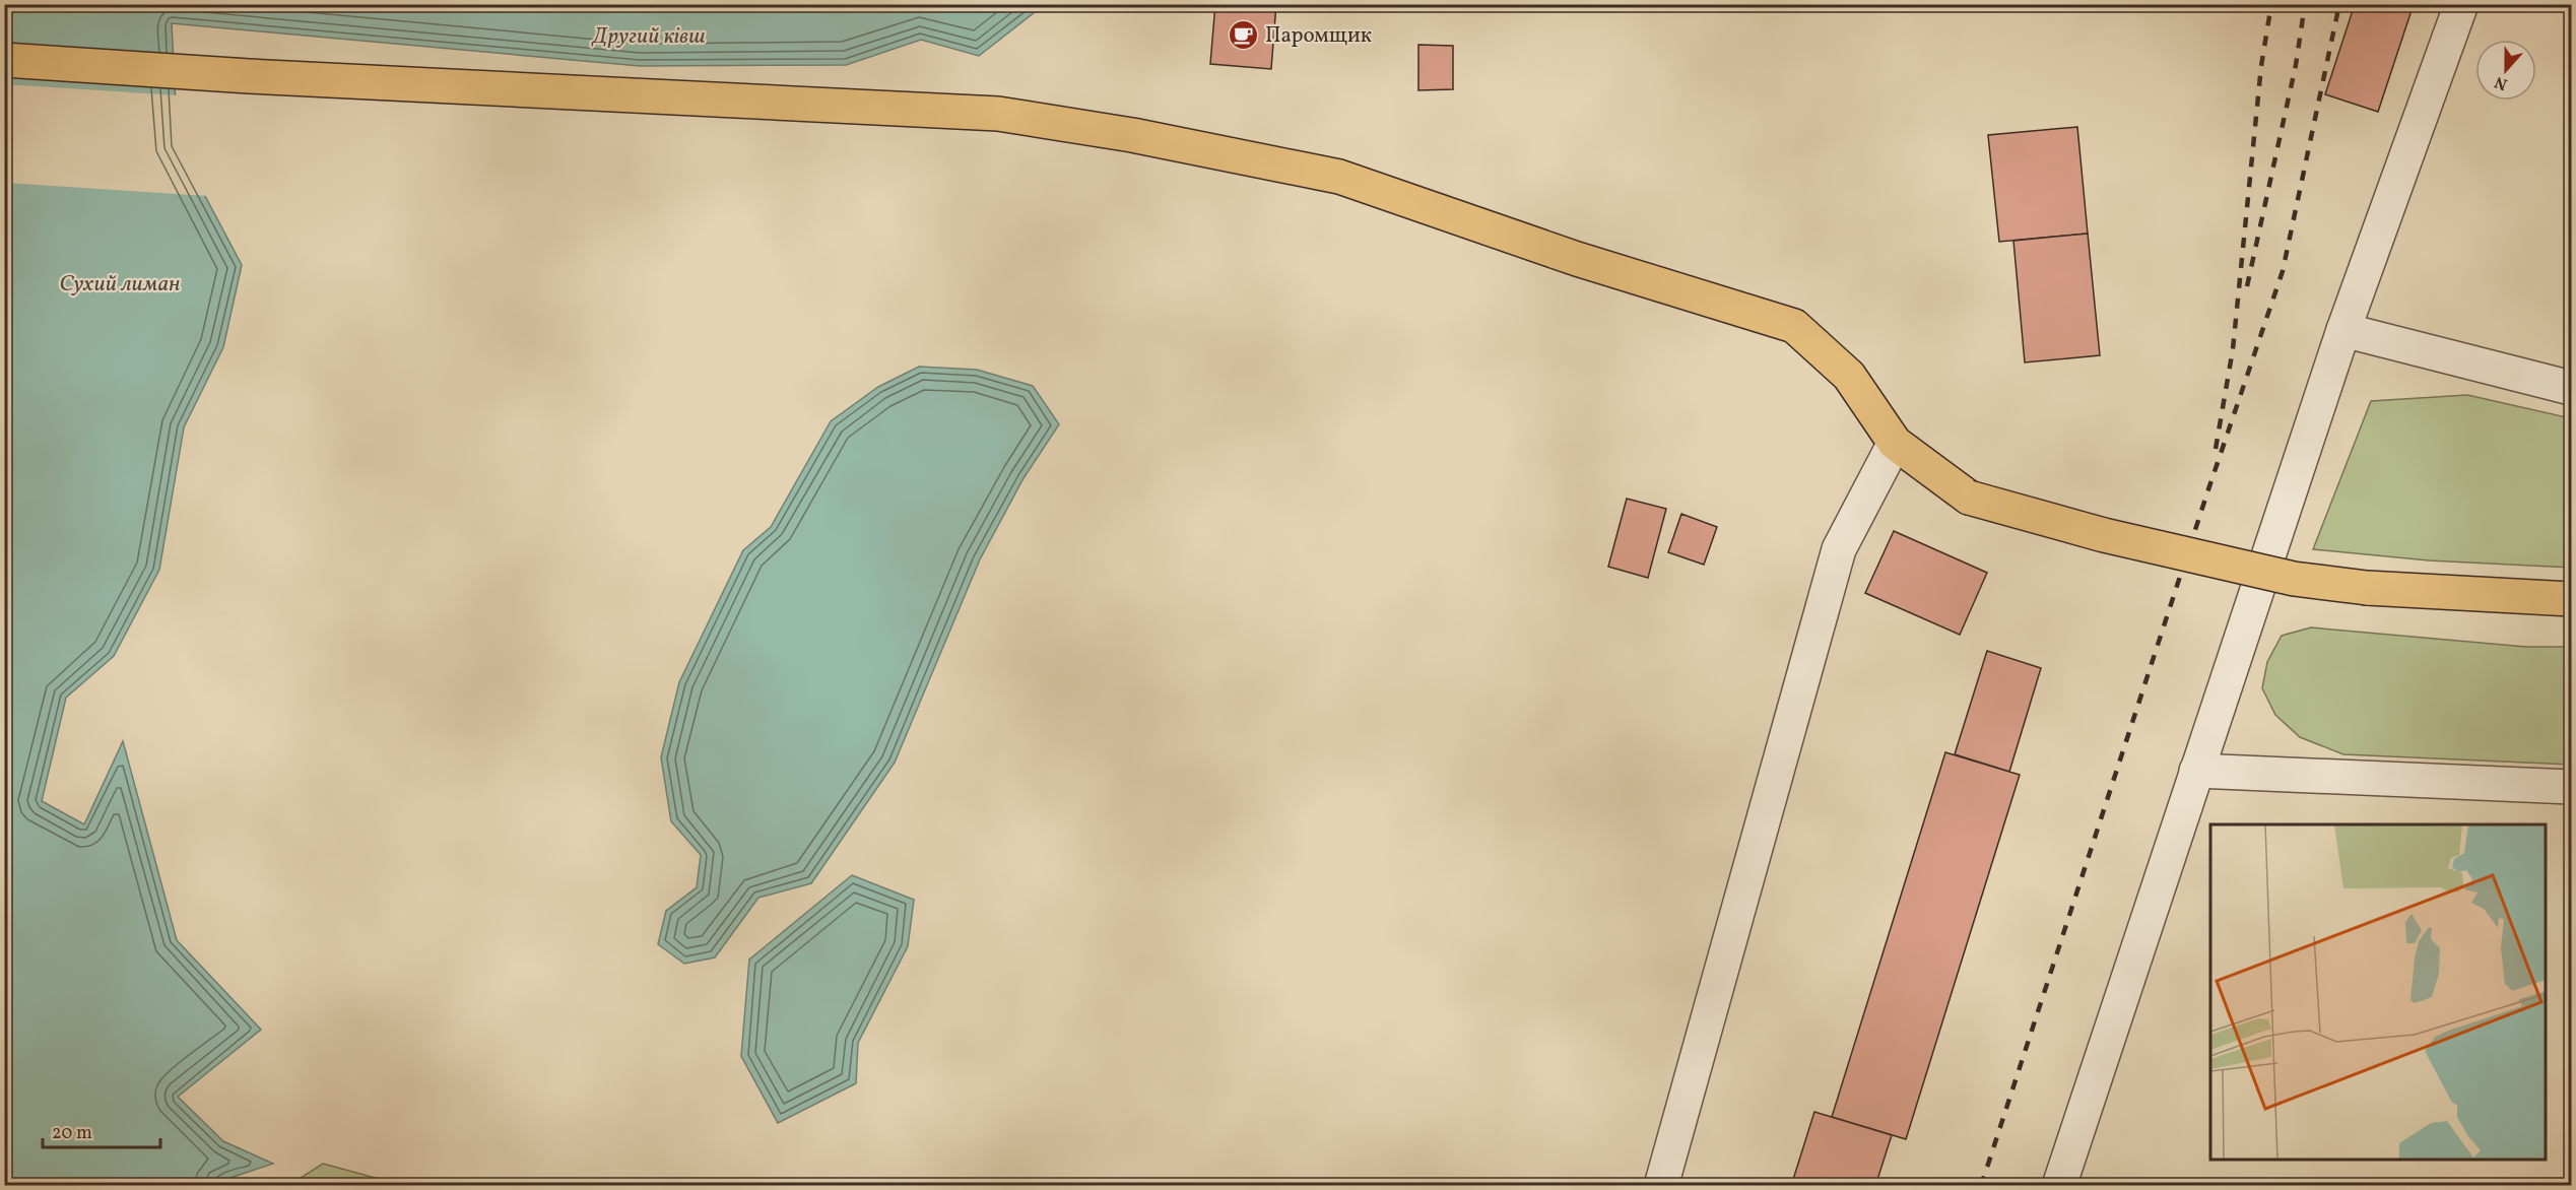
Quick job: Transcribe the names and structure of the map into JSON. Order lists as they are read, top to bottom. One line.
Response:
{"water":["Другий ківш","Сухий лиман"],"places":{"cafe":["Паромщик"]},"scale_bar":"20 m","north":"bottom"}
